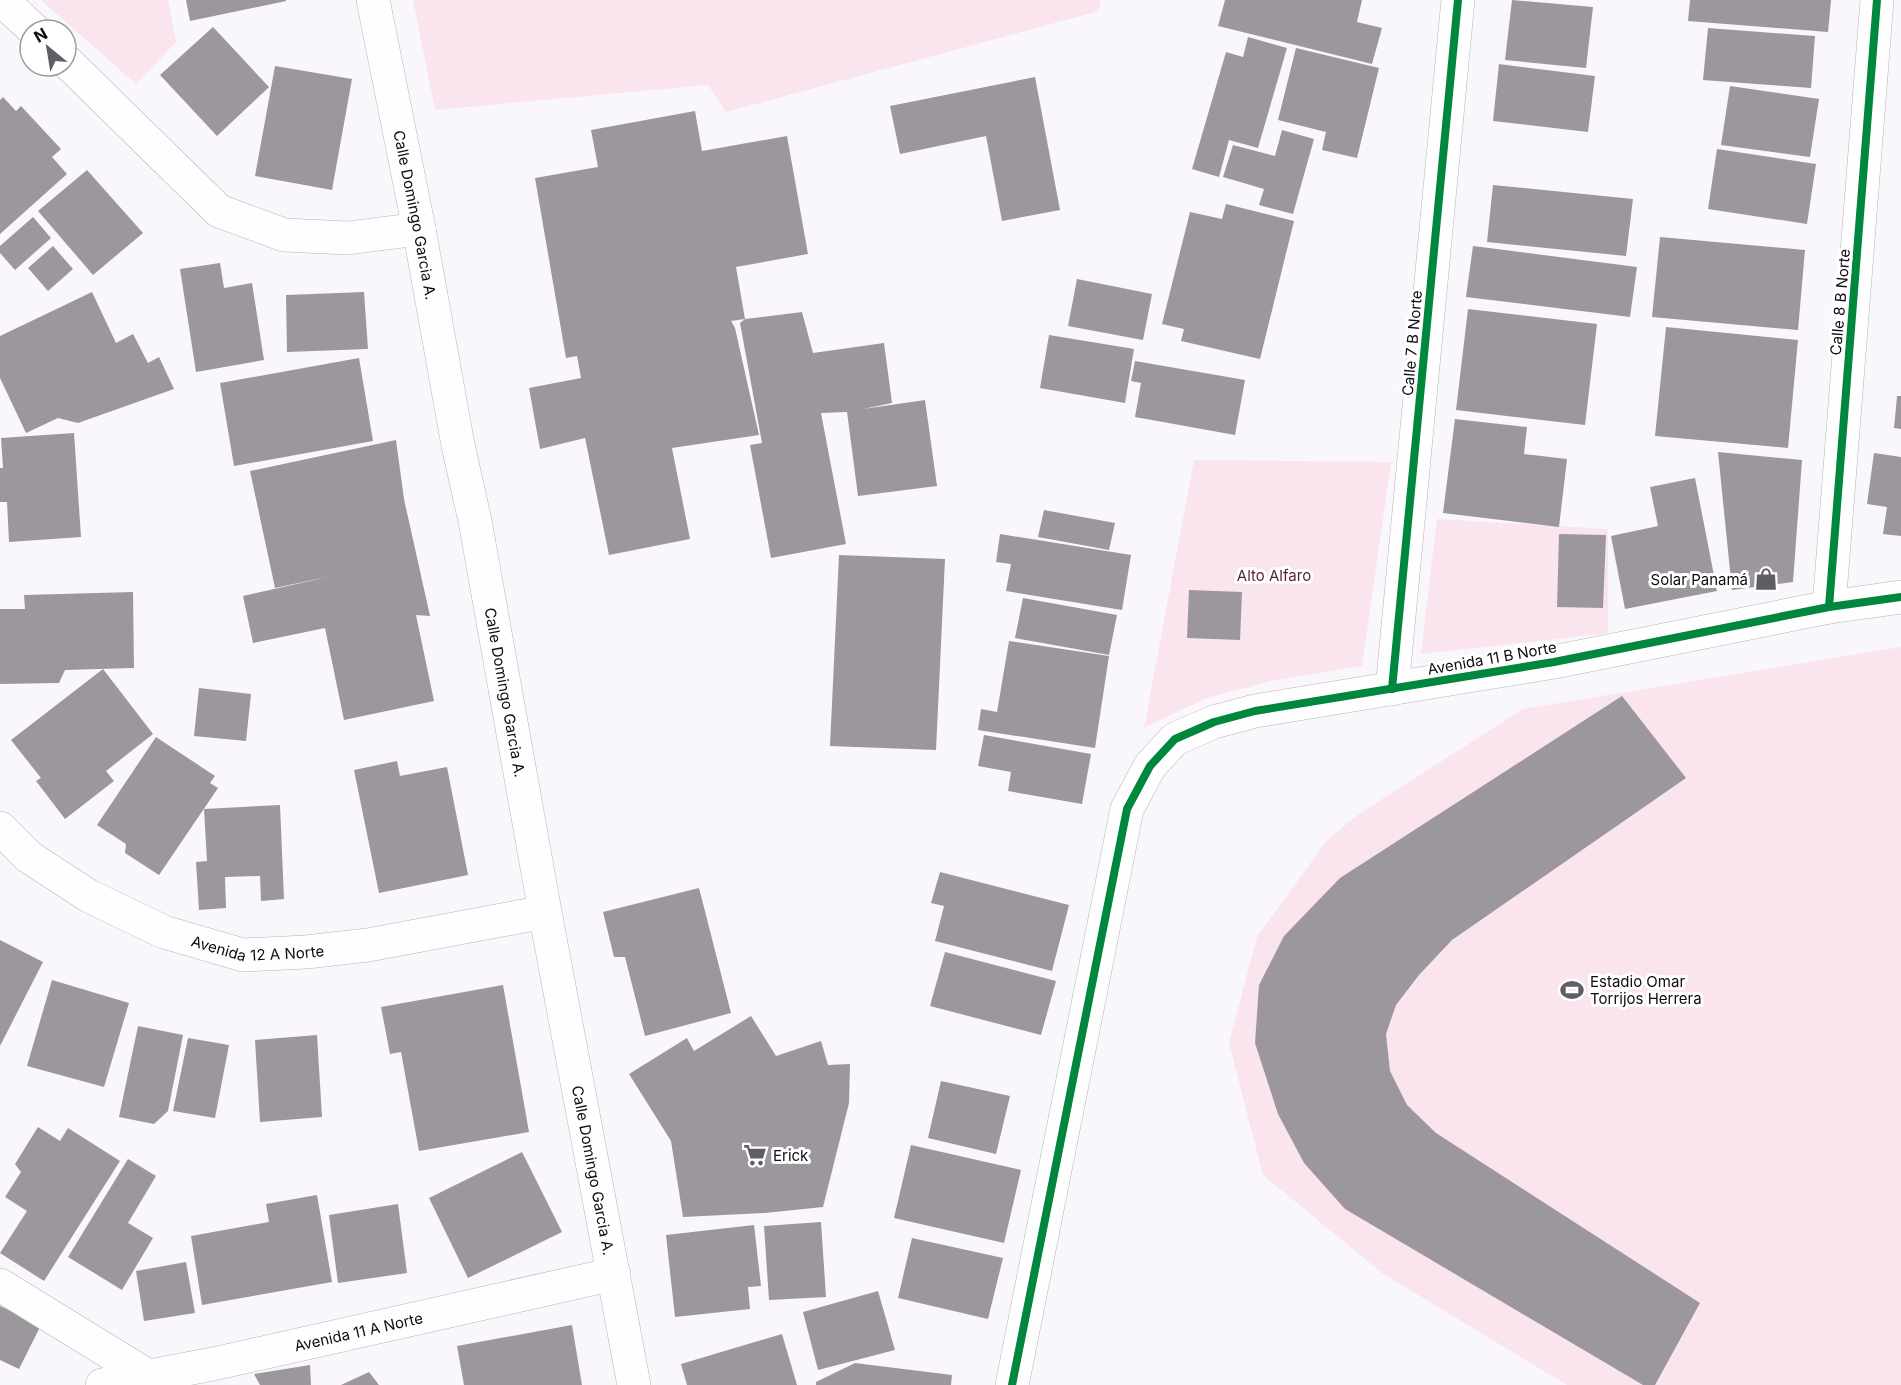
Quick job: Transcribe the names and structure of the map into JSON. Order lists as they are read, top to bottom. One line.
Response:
{"streets":{"street":["Calle Domingo Garcia A.","Calle 8 B Norte","Calle 7 B Norte","Avenida 11 B Norte","Avenida 12 A Norte","Avenida 11 A Norte"]},"crossings":[["Calle Domingo Garcia A.","Avenida 12 A Norte"],["Calle Domingo Garcia A.","Avenida 11 A Norte"],["Calle 8 B Norte","Avenida 11 B Norte"],["Calle 7 B Norte","Avenida 11 B Norte"]],"parks":["Alto Alfaro"],"places":{"shop":["Solar Panamá"],"sports":["Estadio Omar Torrijos Herrera"],"supermarket":["Erick"]},"north":"top left"}
